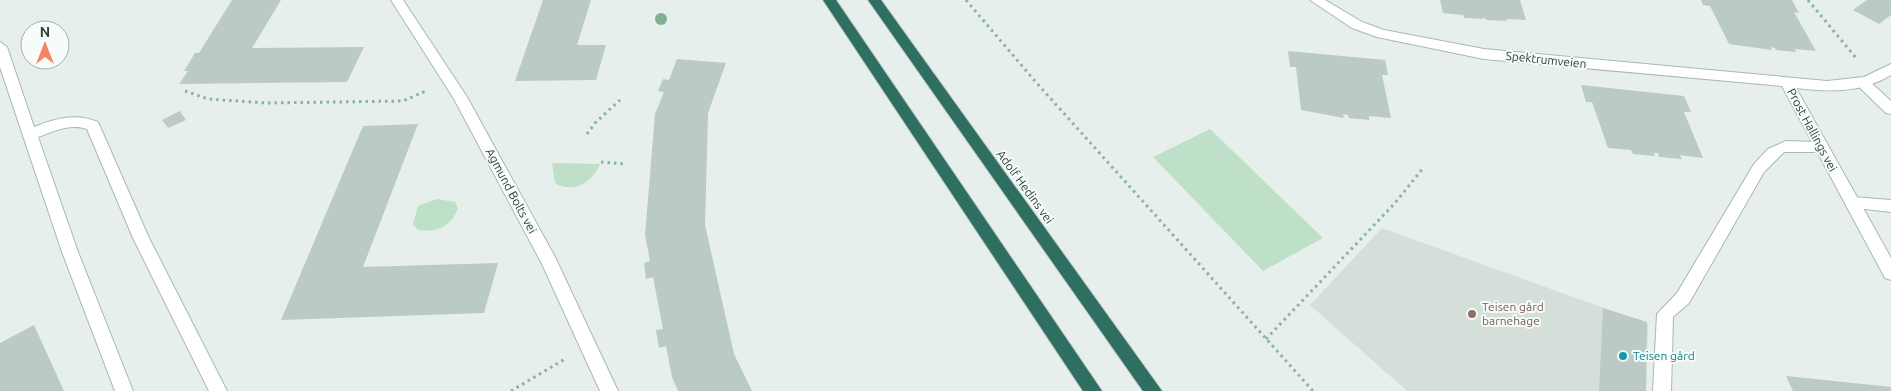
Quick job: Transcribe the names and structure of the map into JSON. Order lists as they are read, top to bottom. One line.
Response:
{"streets":{"highway":["Adolf Hedins vei"],"street":["Spektrumveien","Prost Hallings vei","Agmund Bolts vei"]},"crossings":[["Spektrumveien","Prost Hallings vei"]],"places":["Teisen gård barnehage","Teisen gård"],"north":"top"}
